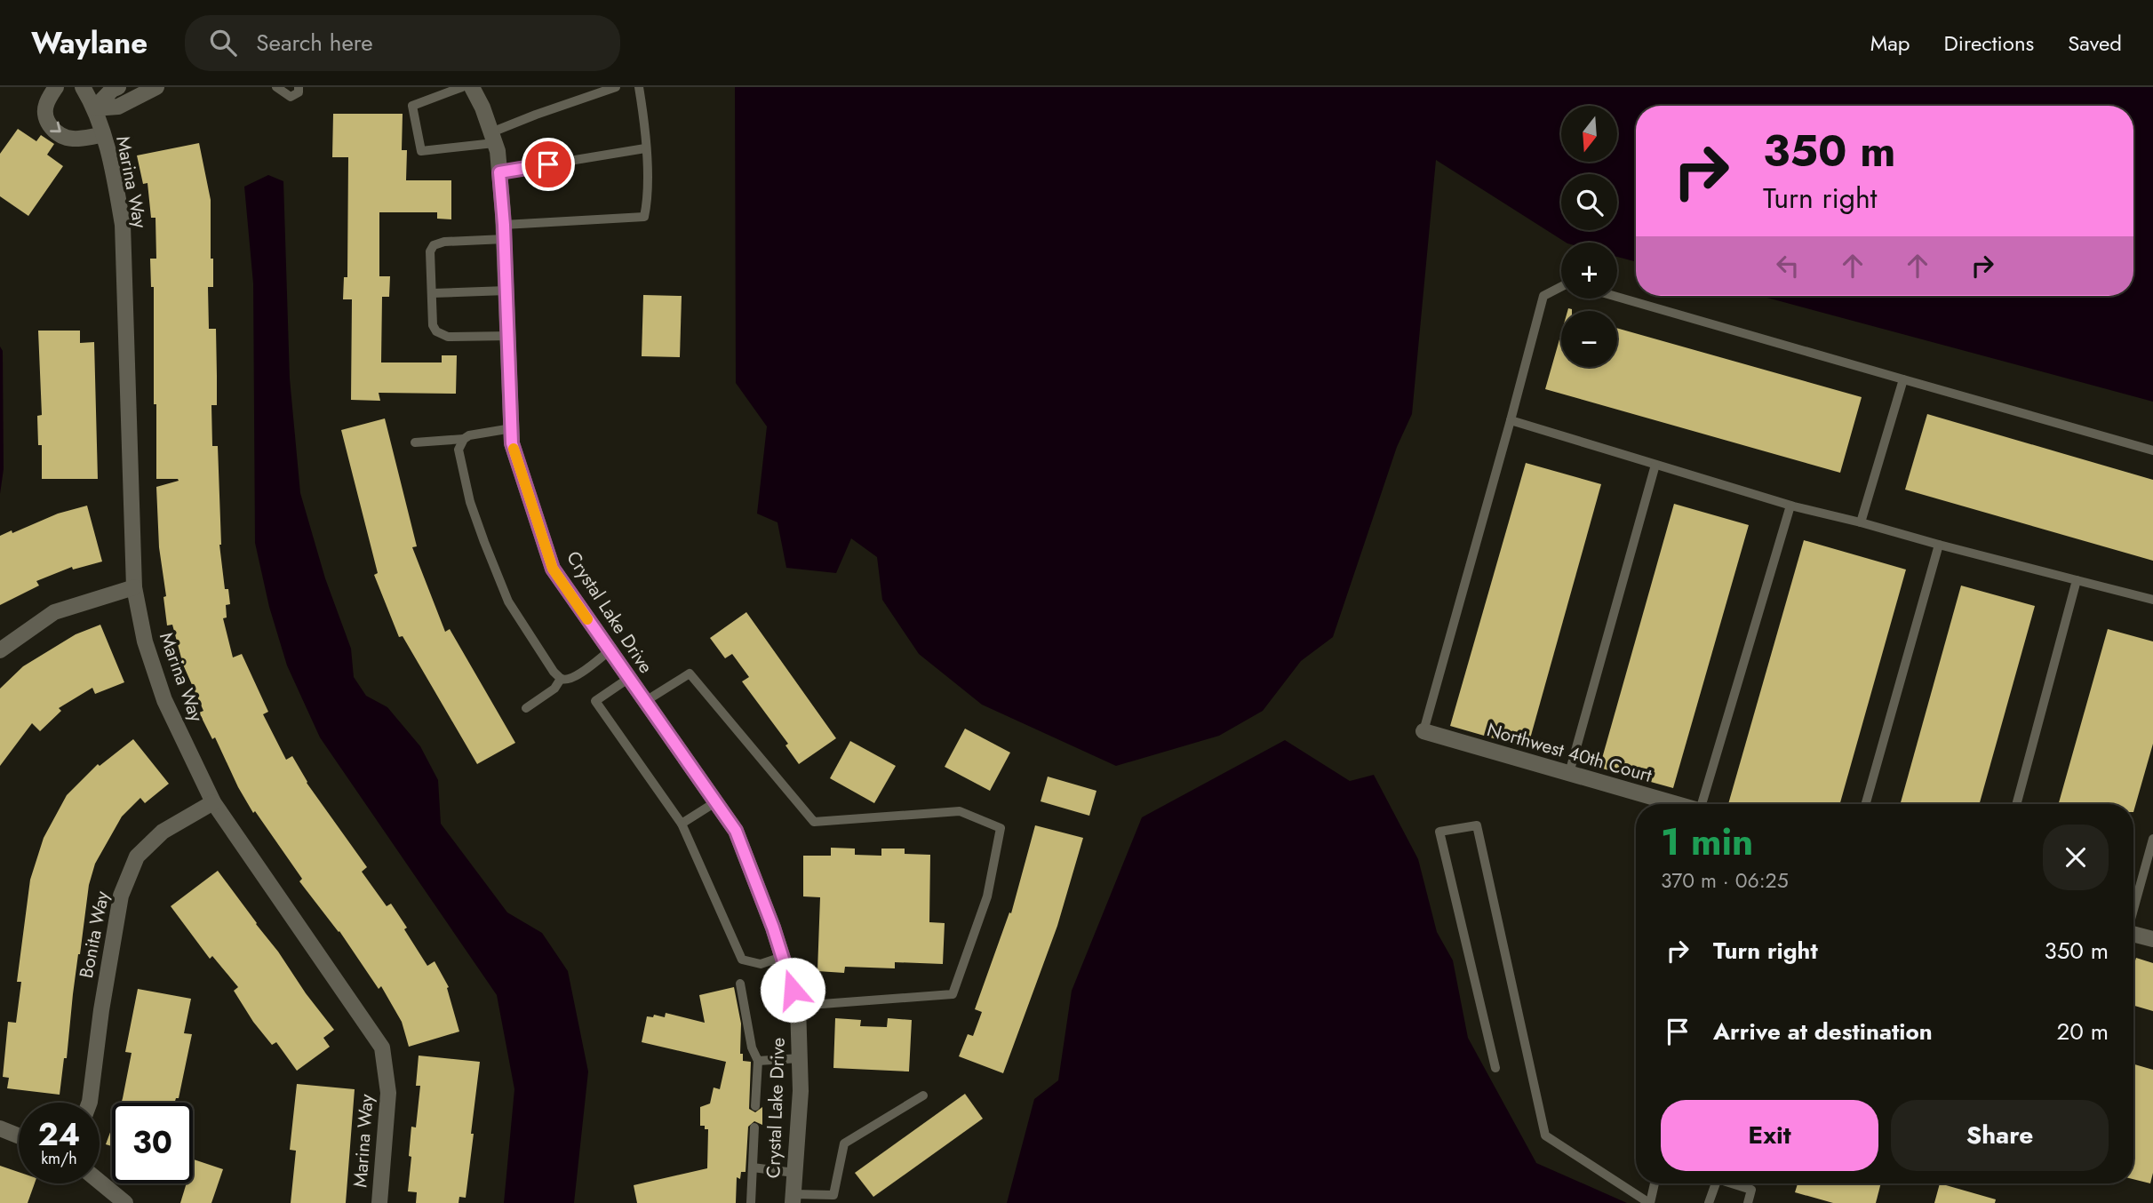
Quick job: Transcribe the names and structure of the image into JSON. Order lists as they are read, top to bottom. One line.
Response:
{"streets":{"street":["Marina Way","Crystal Lake Drive","Northwest 40th Court","Bonita Way"]},"crossings":[["Marina Way","Bonita Way"]],"north":"bottom","page":{"header":"Waylane","search":"Search here","nav":["Map","Directions","Saved"],"map_buttons":["+","−"],"turn":["350 m","Turn right"],"heading":["1 min","370 m · 06:25"],"list":[{"name":"Turn right","value":"350 m"},{"name":"Arrive at destination","value":"20 m"}],"buttons":["Exit","Share"],"speed":"24 km/h","limit":"30"}}
